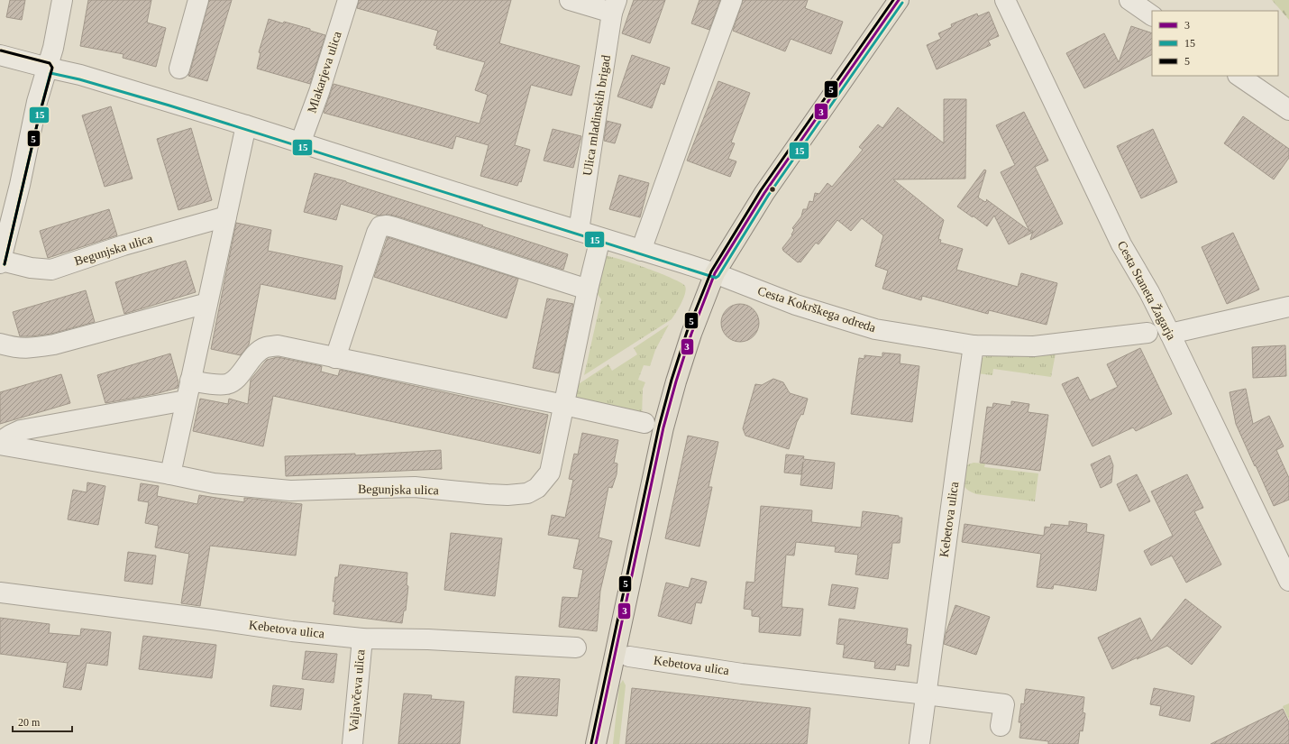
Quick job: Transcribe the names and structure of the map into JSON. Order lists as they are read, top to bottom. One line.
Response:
{"streets":{"street":["Mlakarjeva ulica","Ulica mladinskih brigad","Begunjska ulica","Cesta Staneta Žagarja","Cesta Kokrškega odreda","Kebetova ulica","Valjavčeva ulica"]},"crossings":[["Mlakarjeva ulica","Cesta Kokrškega odreda"],["Ulica mladinskih brigad","Cesta Kokrškega odreda"],["Begunjska ulica","Cesta Kokrškega odreda"],["Cesta Kokrškega odreda","Kebetova ulica"],["Kebetova ulica","Valjavčeva ulica"]],"lines":["transit line 3","transit line 5","transit line 15"],"legend":["3","15","5"],"scale_bar":"20 m"}
